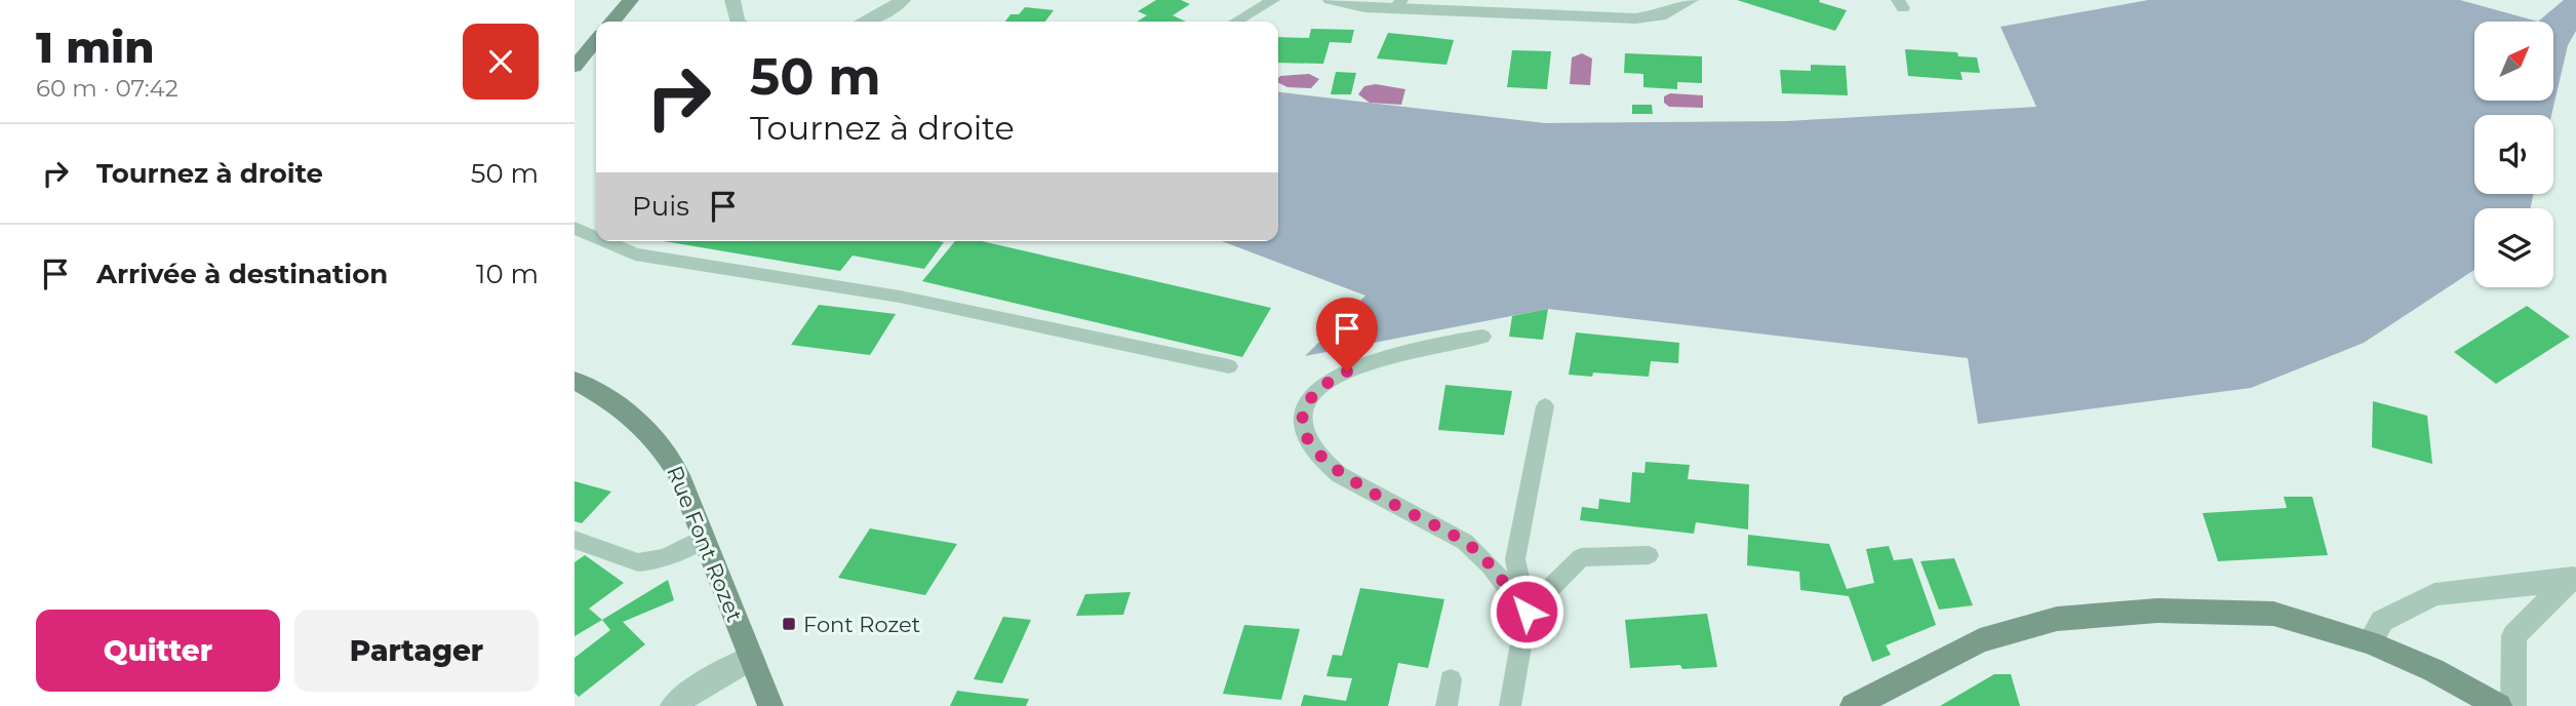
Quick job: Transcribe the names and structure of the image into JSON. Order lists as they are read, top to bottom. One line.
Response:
{"streets":{"main road":["Rue Font Rozet"]},"places":{"transit":["Font Rozet"]},"north":"top right","page":{"heading":["1 min","60 m · 07:42"],"turn":["50 m","Tournez à droite"],"list":[{"name":"Tournez à droite","value":"50 m"},{"name":"Arrivée à destination","value":"10 m"}],"then":"Puis","buttons":["Quitter","Partager"]}}
